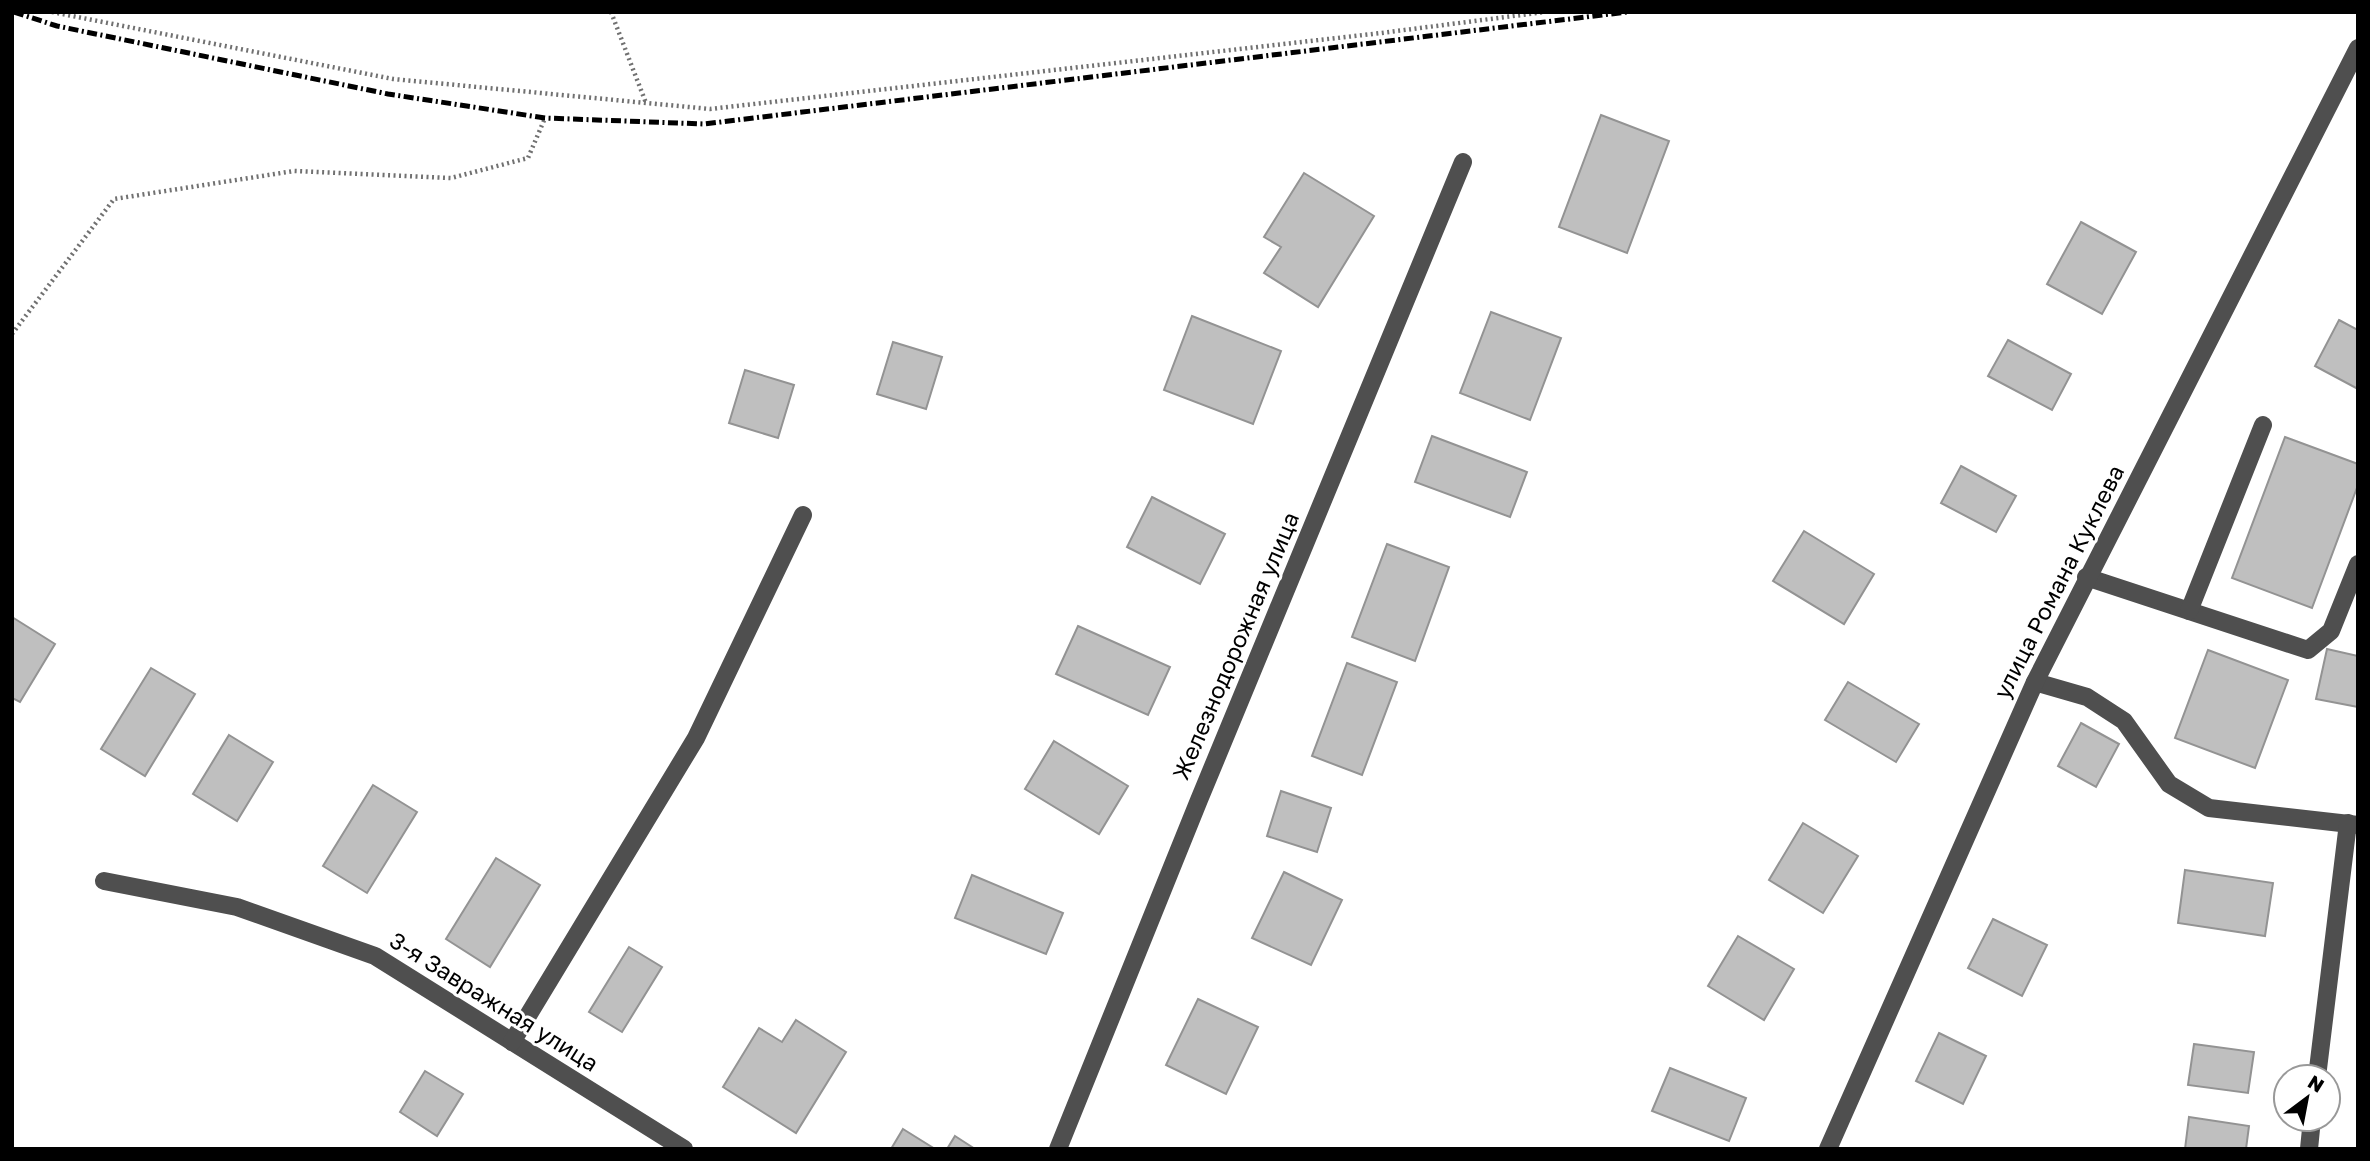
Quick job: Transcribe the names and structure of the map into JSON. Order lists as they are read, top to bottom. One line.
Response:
{"streets":{"street":["улица Романа Куклева","Железнодорожная улица","3-я Завражная улица"]},"north":"top right"}
